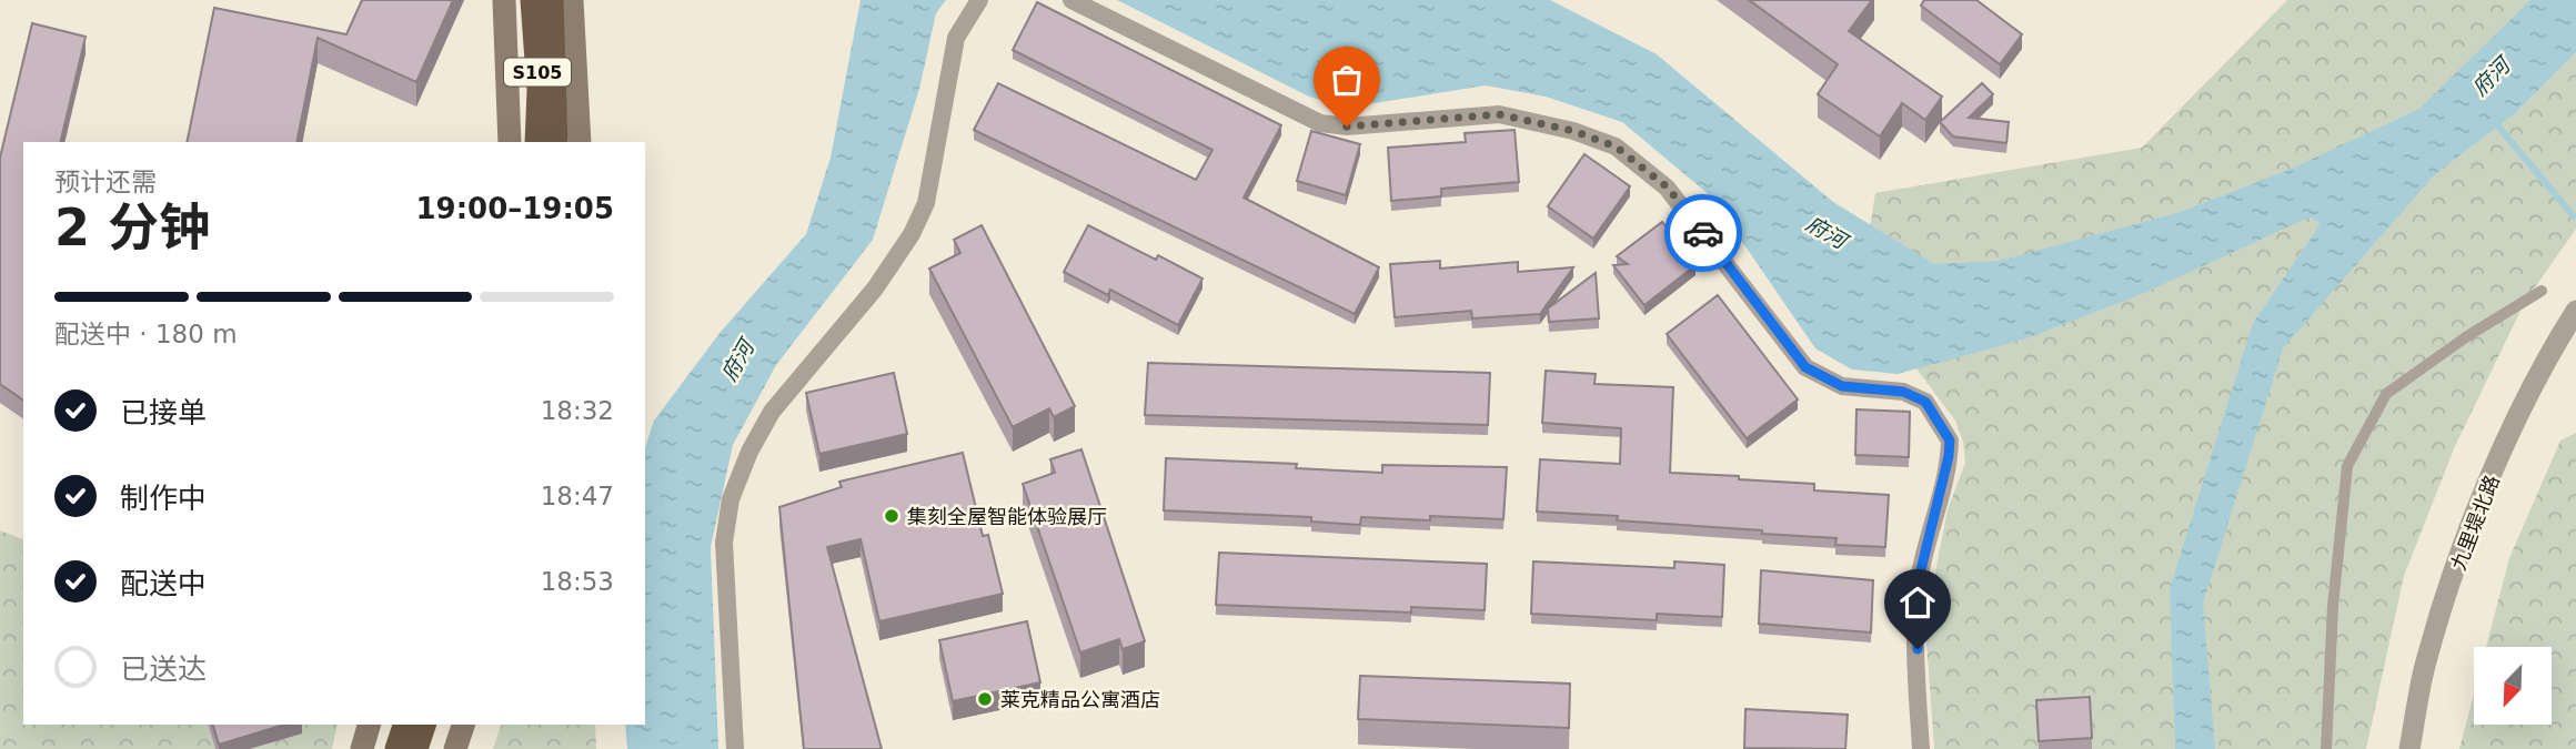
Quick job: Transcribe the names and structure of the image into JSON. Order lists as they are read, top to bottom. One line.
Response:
{"streets":{"highway":["S105"],"street":["九里堤北路"]},"water":["府河"],"places":["集刻全屋智能体验展厅","莱克精品公寓酒店"],"north":"bottom left","page":{"heading":["2 分钟","预计还需","19:00–19:05"],"bar":"配送中 · 180 m","list":[["已接单","18:32"],["制作中","18:47"],["配送中","18:53"],"已送达"]}}
